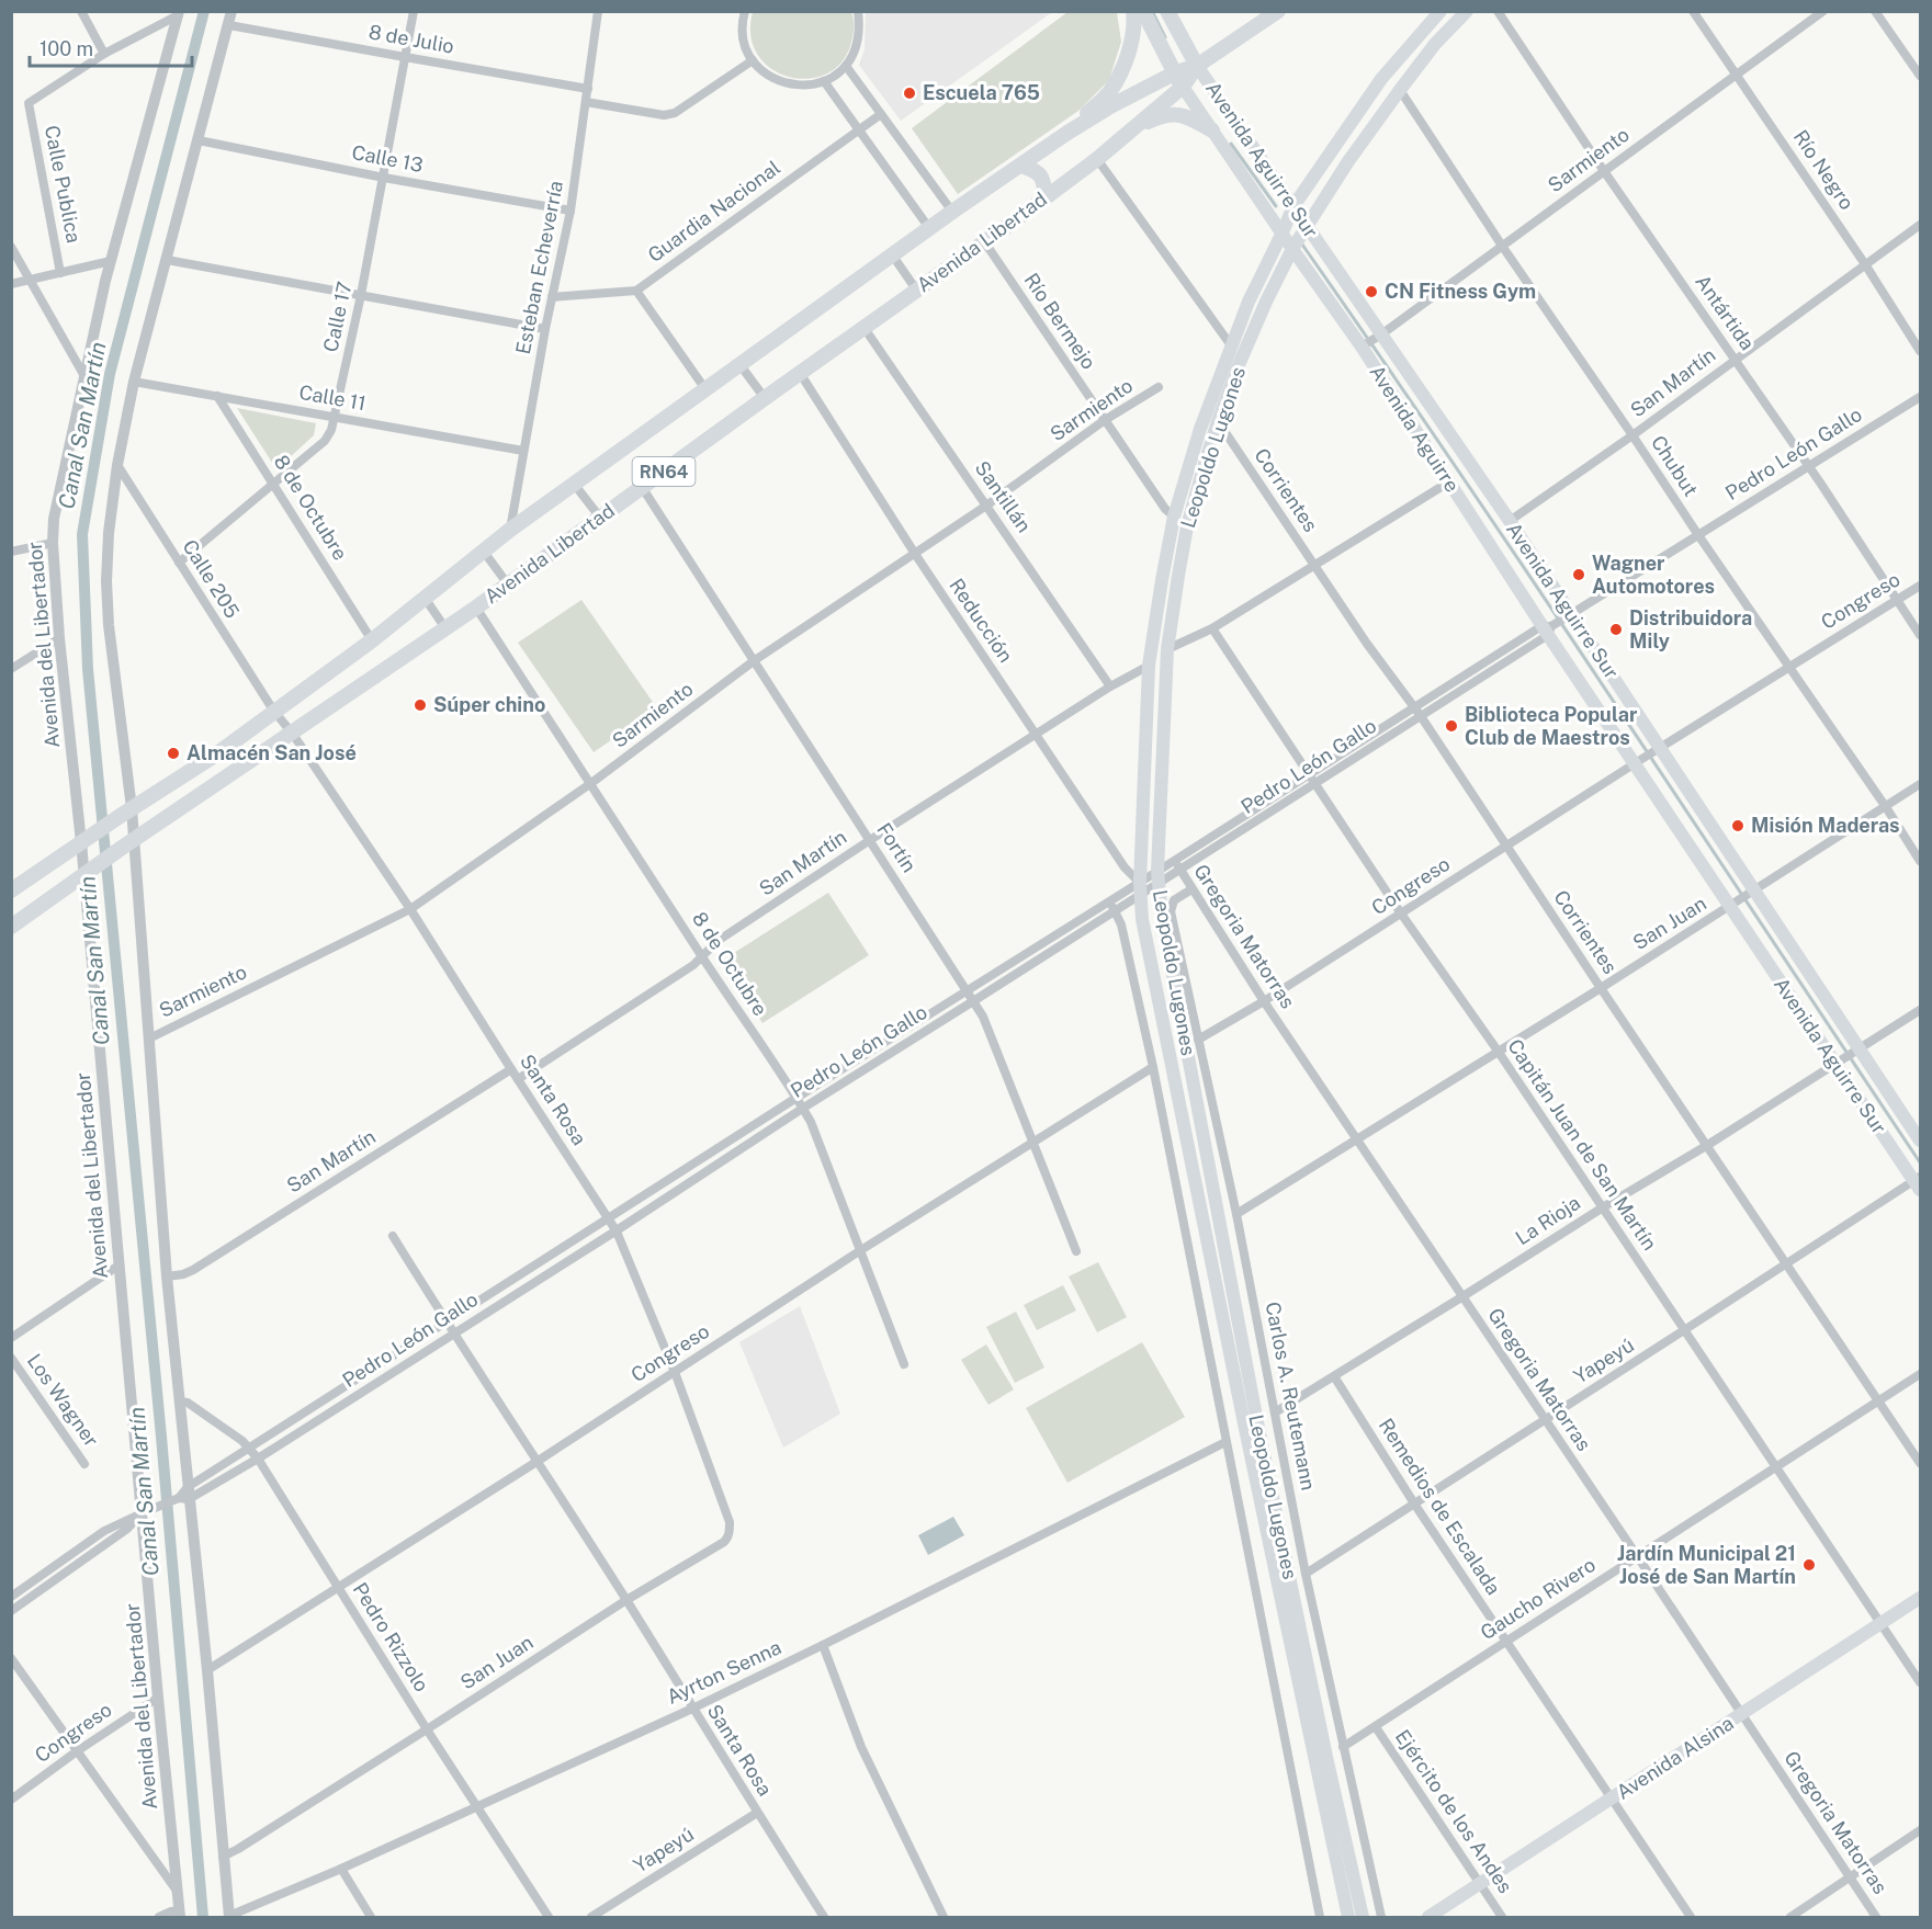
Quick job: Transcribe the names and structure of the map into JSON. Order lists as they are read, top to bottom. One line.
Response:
{"streets":{"main road":["Avenida Aguirre Sur","Avenida Libertad","Avenida Aguirre","Leopoldo Lugones","RN64","Avenida Alsina"],"street":["8 de Julio","Calle 13","Sarmiento","Río Negro","Calle Publica","Guardia Nacional","Esteban Echeverría","Antártida","Calle 17","Río Bermejo","San Martín","Calle 11","Pedro León Gallo","Chubut","Corrientes","Santillán","8 de Octubre","Calle 205","Congreso","Reducción","Avenida del Libertador","Fortín","San Juan","Gregoria Matorras","Santa Rosa","Capitán Juan de San Martín","La Rioja","Yapeyú","Carlos A. Reutemann","Los Wagner","Remedios de Escalada","Gaucho Rivero","Pedro Rizzolo","Ayrton Senna","Ejército de los Andes"]},"crossings":[["8 de Julio","Esteban Echeverría"],["8 de Julio","Calle 17"],["Calle 13","Esteban Echeverría"],["Calle 13","Calle 17"],["Avenida Aguirre Sur","Sarmiento"],["Avenida Aguirre Sur","Avenida Libertad"],["Avenida Aguirre Sur","San Martín"],["Avenida Aguirre Sur","Avenida Aguirre"],["Avenida Aguirre Sur","Leopoldo Lugones"],["Avenida Aguirre Sur","Pedro León Gallo"],["Avenida Aguirre Sur","Congreso"],["Avenida Aguirre Sur","San Juan"],["Avenida Aguirre Sur","La Rioja"],["Avenida Aguirre Sur","Yapeyú"],["Sarmiento","Río Negro"],["Sarmiento","Antártida"],["Sarmiento","Río Bermejo"],["Sarmiento","Avenida Aguirre"],["Sarmiento","Chubut"],["Sarmiento","Santillán"],["Sarmiento","8 de Octubre"],["Sarmiento","Reducción"],["Sarmiento","Fortín"],["Sarmiento","Santa Rosa"],["Río Negro","San Martín"],["Avenida Libertad","Esteban Echeverría"],["Avenida Libertad","Río Bermejo"],["Avenida Libertad","Santillán"],["Avenida Libertad","8 de Octubre"],["Avenida Libertad","Calle 205"],["Avenida Libertad","Reducción"],["Avenida Libertad","Avenida del Libertador"],["Avenida Libertad","Fortín"],["Avenida Libertad","Santa Rosa"],["Esteban Echeverría","Calle 11"],["Antártida","San Martín"],["Antártida","Pedro León Gallo"],["Antártida","Congreso"],["Calle 17","Calle 11"],["Calle 17","8 de Octubre"],["Calle 17","Calle 205"],["Río Bermejo","Leopoldo Lugones"],["San Martín","Leopoldo Lugones"],["San Martín","Chubut"],["San Martín","Santillán"],["San Martín","8 de Octubre"],["San Martín","Reducción"],["San Martín","Fortín"],["San Martín","Santa Rosa"],["Calle 11","8 de Octubre"],["Avenida Aguirre","Leopoldo Lugones"],["Avenida Aguirre","Pedro León Gallo"],["Leopoldo Lugones","Pedro León Gallo"],["Leopoldo Lugones","Chubut"],["Leopoldo Lugones","Corrientes"],["Leopoldo Lugones","Reducción"],["Pedro León Gallo","Chubut"],["Pedro León Gallo","Corrientes"],["Pedro León Gallo","8 de Octubre"],["Pedro León Gallo","Reducción"],["Pedro León Gallo","Avenida del Libertador"],["Pedro León Gallo","Fortín"],["Pedro León Gallo","Gregoria Matorras"],["Pedro León Gallo","Santa Rosa"],["Pedro León Gallo","Capitán Juan de San Martín"],["Pedro León Gallo","Pedro Rizzolo"],["Chubut","Congreso"],["Chubut","San Juan"],["Corrientes","Congreso"],["Corrientes","San Juan"],["Corrientes","La Rioja"],["Corrientes","Yapeyú"],["Corrientes","Gaucho Rivero"],["8 de Octubre","Congreso"],["Calle 205","Santa Rosa"],["Congreso","Avenida del Libertador"],["Congreso","Fortín"],["Congreso","Gregoria Matorras"],["Congreso","Santa Rosa"],["Congreso","Capitán Juan de San Martín"],["Congreso","Carlos A. Reutemann"],["Congreso","Pedro Rizzolo"],["San Juan","Gregoria Matorras"],["San Juan","Santa Rosa"],["San Juan","Capitán Juan de San Martín"],["San Juan","Carlos A. Reutemann"],["San Juan","Pedro Rizzolo"],["Gregoria Matorras","La Rioja"],["Gregoria Matorras","Yapeyú"],["Gregoria Matorras","Carlos A. Reutemann"],["Gregoria Matorras","Gaucho Rivero"],["Gregoria Matorras","Avenida Alsina"],["Santa Rosa","Yapeyú"],["Santa Rosa","Ayrton Senna"],["Capitán Juan de San Martín","La Rioja"],["Capitán Juan de San Martín","Yapeyú"],["Capitán Juan de San Martín","Gaucho Rivero"],["Capitán Juan de San Martín","Avenida Alsina"],["La Rioja","Carlos A. Reutemann"],["La Rioja","Remedios de Escalada"],["Yapeyú","Carlos A. Reutemann"],["Yapeyú","Remedios de Escalada"],["Carlos A. Reutemann","Gaucho Rivero"],["Remedios de Escalada","Gaucho Rivero"],["Remedios de Escalada","Avenida Alsina"],["Gaucho Rivero","Ejército de los Andes"],["Pedro Rizzolo","Ayrton Senna"],["Avenida Alsina","Ejército de los Andes"]],"water":["Canal San Martín"],"places":["Escuela 765","CN Fitness Gym","Wagner Automotores","Distribuidora Mily","Súper chino","Biblioteca Popular Club de Maestros","Almacén San José","Misión Maderas","Jardín Municipal 21 José de San Martín"],"scale_bar":"100 m"}
